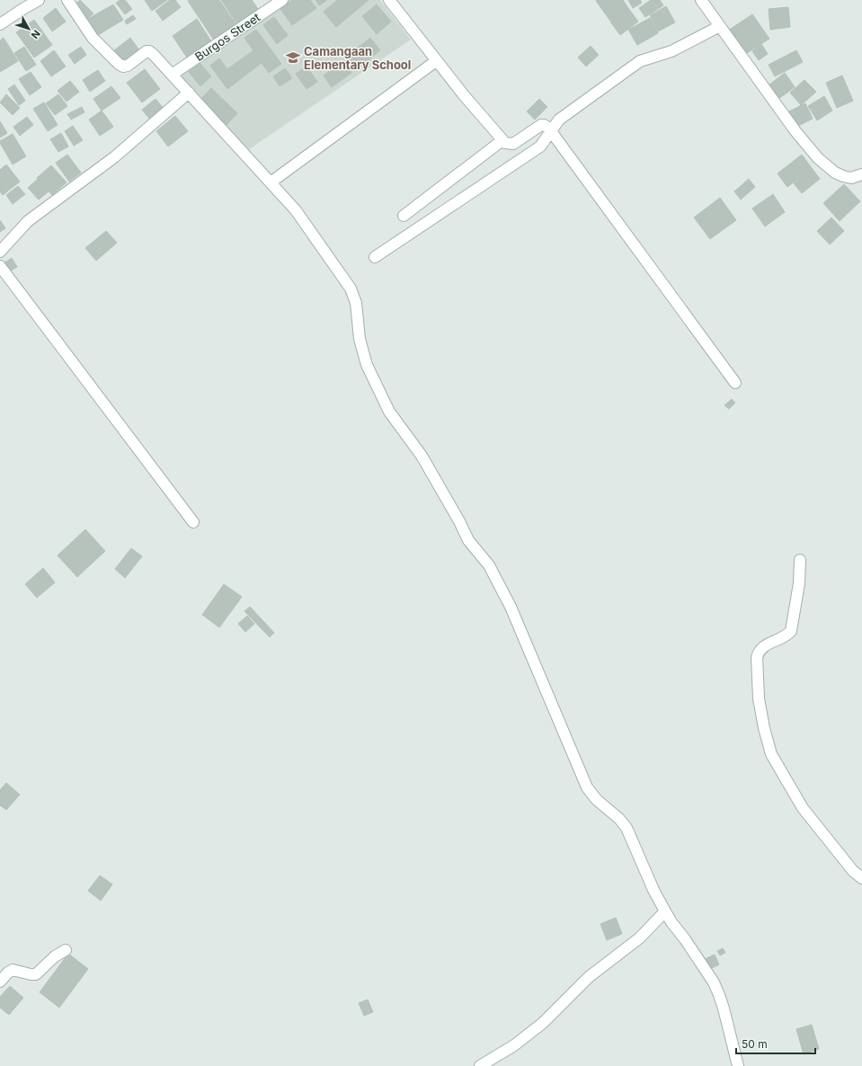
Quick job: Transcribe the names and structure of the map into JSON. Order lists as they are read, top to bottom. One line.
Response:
{"streets":{"street":["Burgos Street"]},"places":{"school or university":["Camangaan Elementary School"]},"scale_bar":"50 m","north":"bottom right"}
